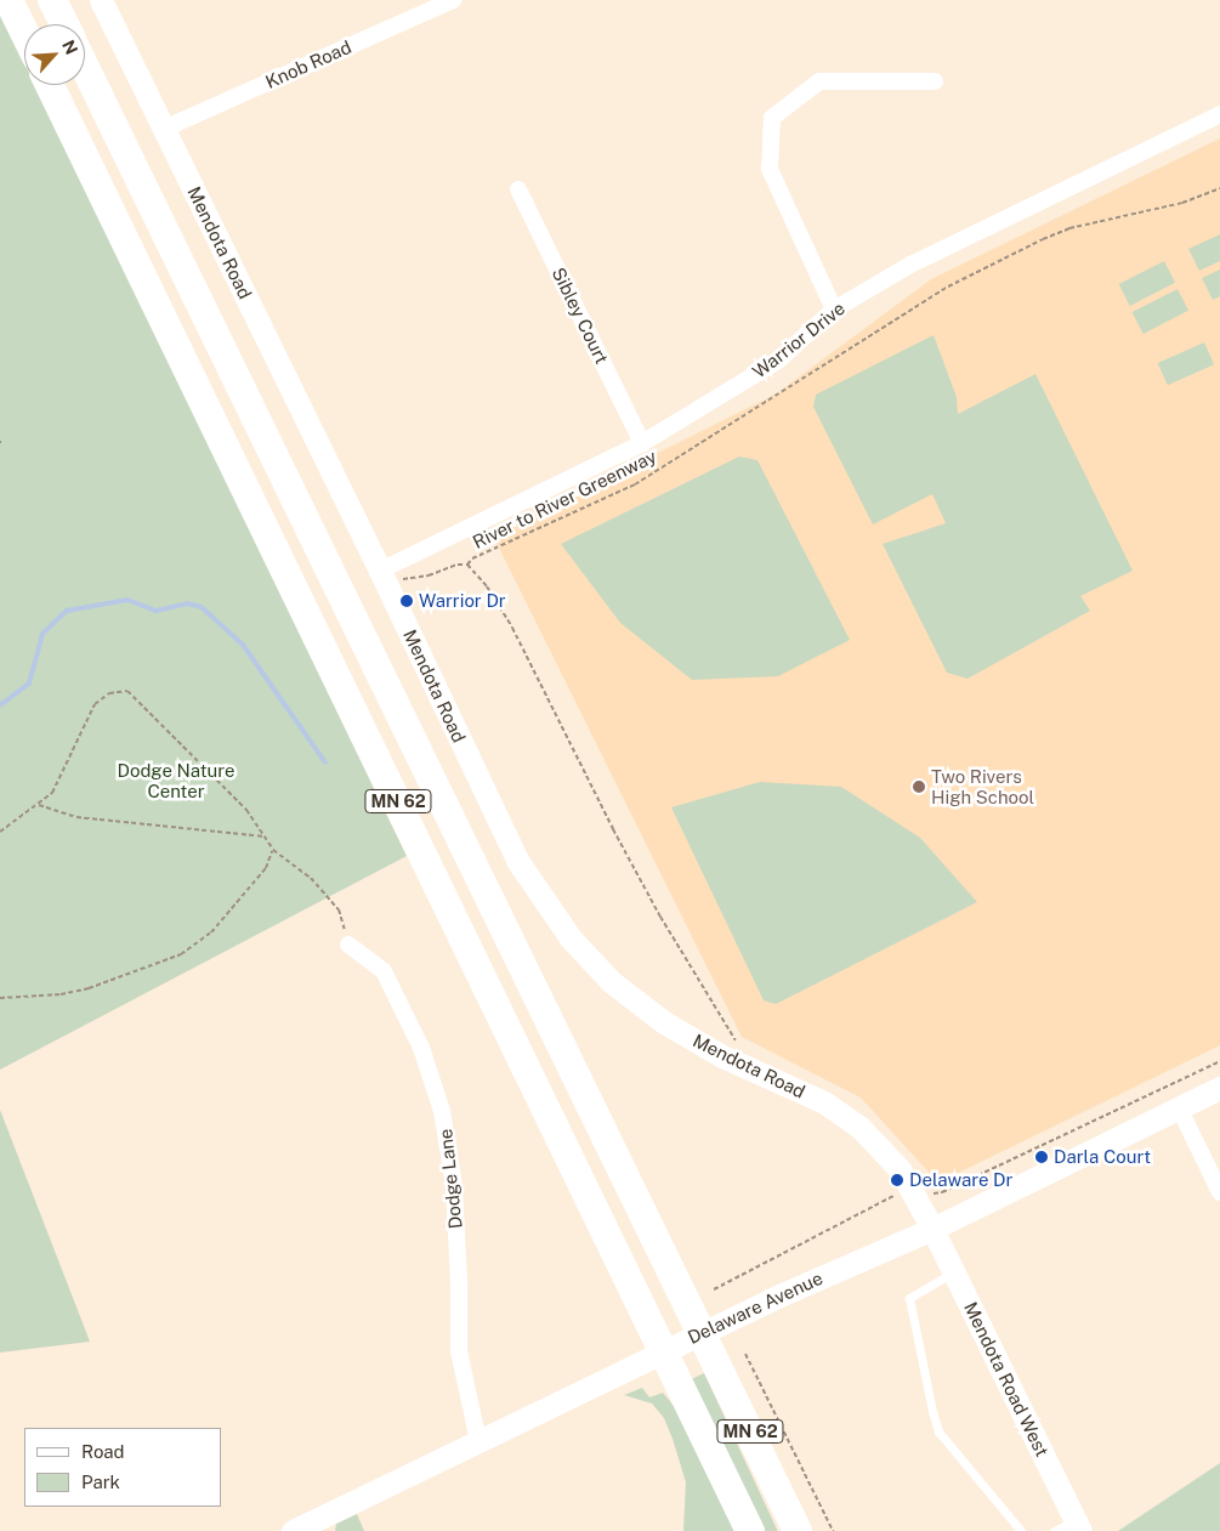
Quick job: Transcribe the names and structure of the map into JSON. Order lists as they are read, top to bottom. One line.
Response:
{"streets":{"highway":["MN 62"],"street":["Knob Road","Mendota Road","Sibley Court","Warrior Drive","Dodge Lane","Delaware Avenue","Mendota Road West"],"path":["River to River Greenway"]},"crossings":[["Knob Road","Mendota Road"],["Mendota Road","Warrior Drive"],["Mendota Road","River to River Greenway"],["Mendota Road","Delaware Avenue"],["Mendota Road","Mendota Road West"],["Sibley Court","Warrior Drive"],["Warrior Drive","River to River Greenway"],["MN 62","Delaware Avenue"],["Dodge Lane","Delaware Avenue"],["Delaware Avenue","Mendota Road West"]],"parks":["Dodge Nature Center"],"places":["Warrior Dr","Two Rivers High School","Darla Court","Delaware Dr"],"legend":["Road","Park"],"north":"top right"}
